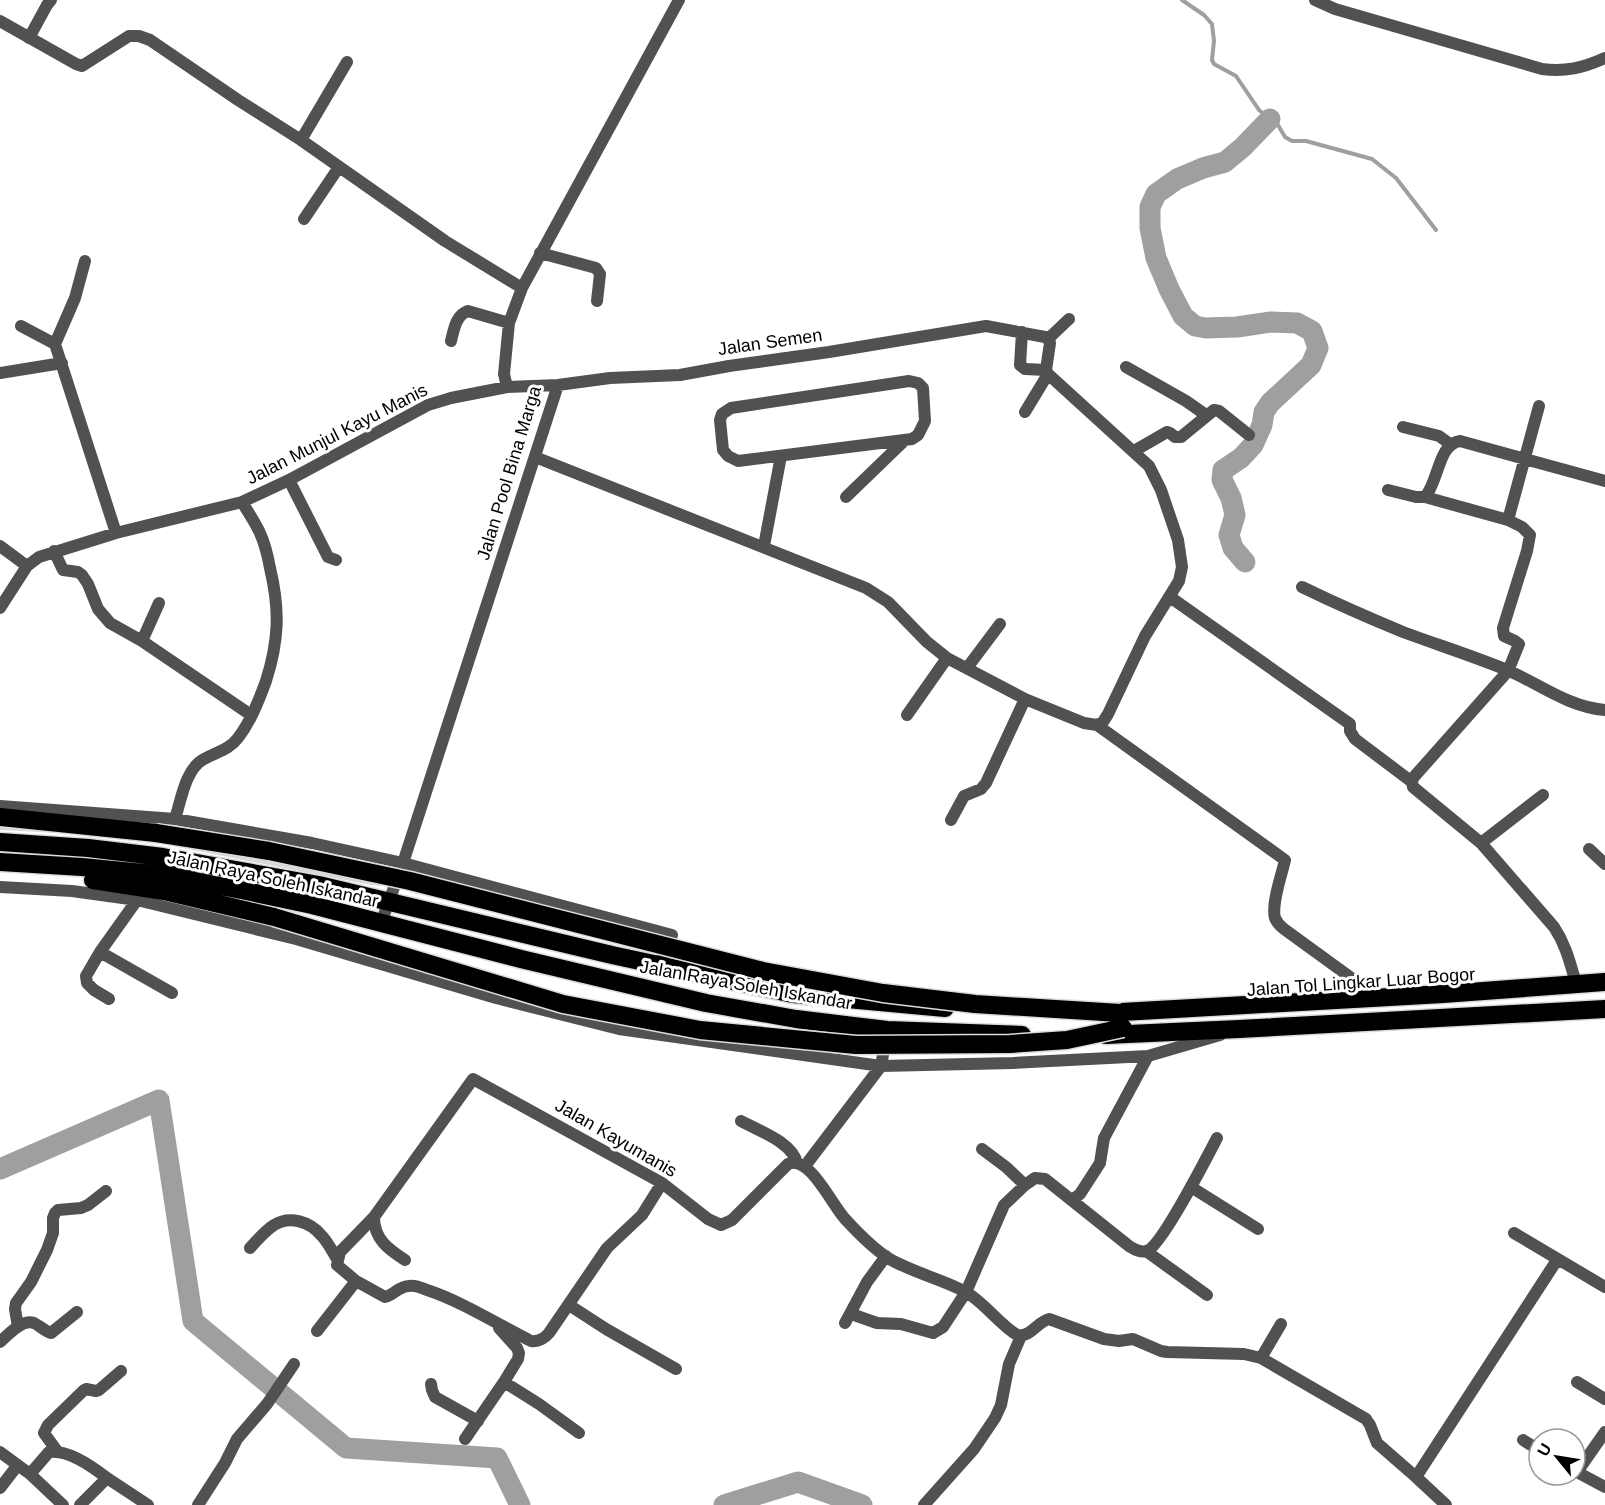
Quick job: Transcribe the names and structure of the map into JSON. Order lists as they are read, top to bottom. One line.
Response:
{"streets":{"highway":["Jalan Raya Soleh Iskandar","Jalan Tol Lingkar Luar Bogor"],"street":["Jalan Semen","Jalan Munjul Kayu Manis","Jalan Pool Bina Marga","Jalan Kayumanis"]},"crossings":[["Jalan Semen","Jalan Pool Bina Marga"],["Jalan Munjul Kayu Manis","Jalan Pool Bina Marga"],["Jalan Pool Bina Marga","Jalan Raya Soleh Iskandar"]],"north":"top left"}
